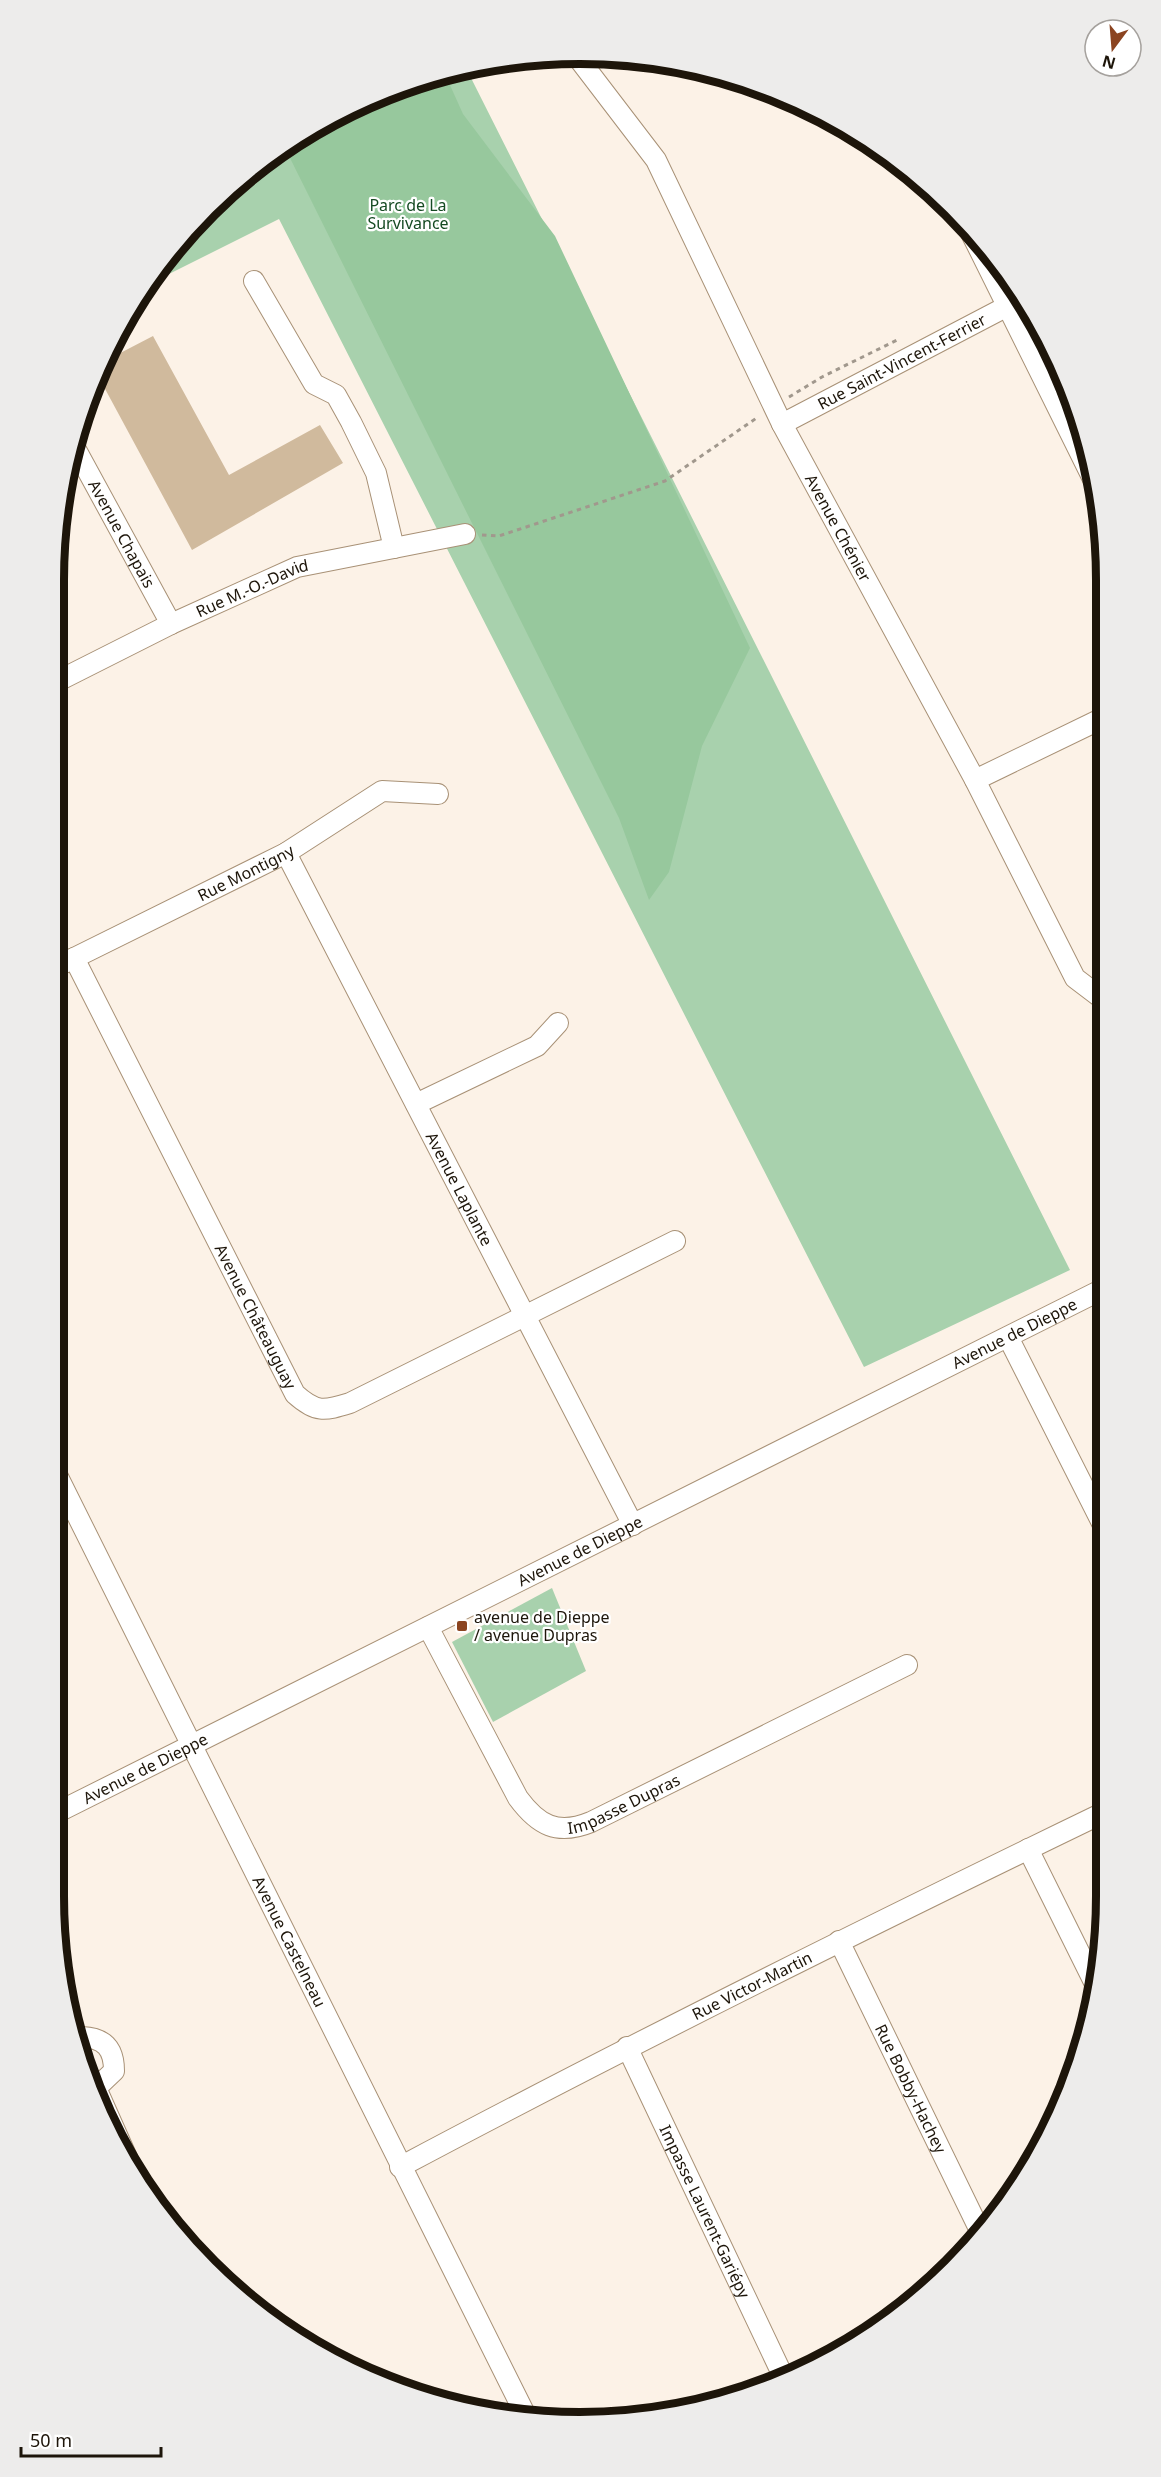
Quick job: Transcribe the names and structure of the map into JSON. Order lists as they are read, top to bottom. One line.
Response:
{"streets":{"street":["Rue Saint-Vincent-Ferrier","Avenue Chénier","Avenue Chapais","Rue M.-O.-David","Rue Montigny","Avenue Laplante","Avenue Châteauguay","Avenue de Dieppe","Impasse Dupras","Avenue Castelneau","Rue Victor-Martin","Rue Bobby-Hachey","Impasse Laurent-Gariépy"]},"crossings":[["Rue Saint-Vincent-Ferrier","Avenue Chénier"],["Avenue Chapais","Rue M.-O.-David"],["Rue Montigny","Avenue Laplante"],["Rue Montigny","Avenue Châteauguay"],["Avenue Laplante","Avenue Châteauguay"],["Avenue Laplante","Avenue de Dieppe"],["Avenue de Dieppe","Impasse Dupras"],["Avenue de Dieppe","Avenue Castelneau"],["Avenue Castelneau","Rue Victor-Martin"],["Rue Victor-Martin","Rue Bobby-Hachey"],["Rue Victor-Martin","Impasse Laurent-Gariépy"]],"parks":["Parc de La Survivance"],"places":{"transit":["avenue de Dieppe / avenue Dupras"]},"scale_bar":"50 m","north":"bottom"}
